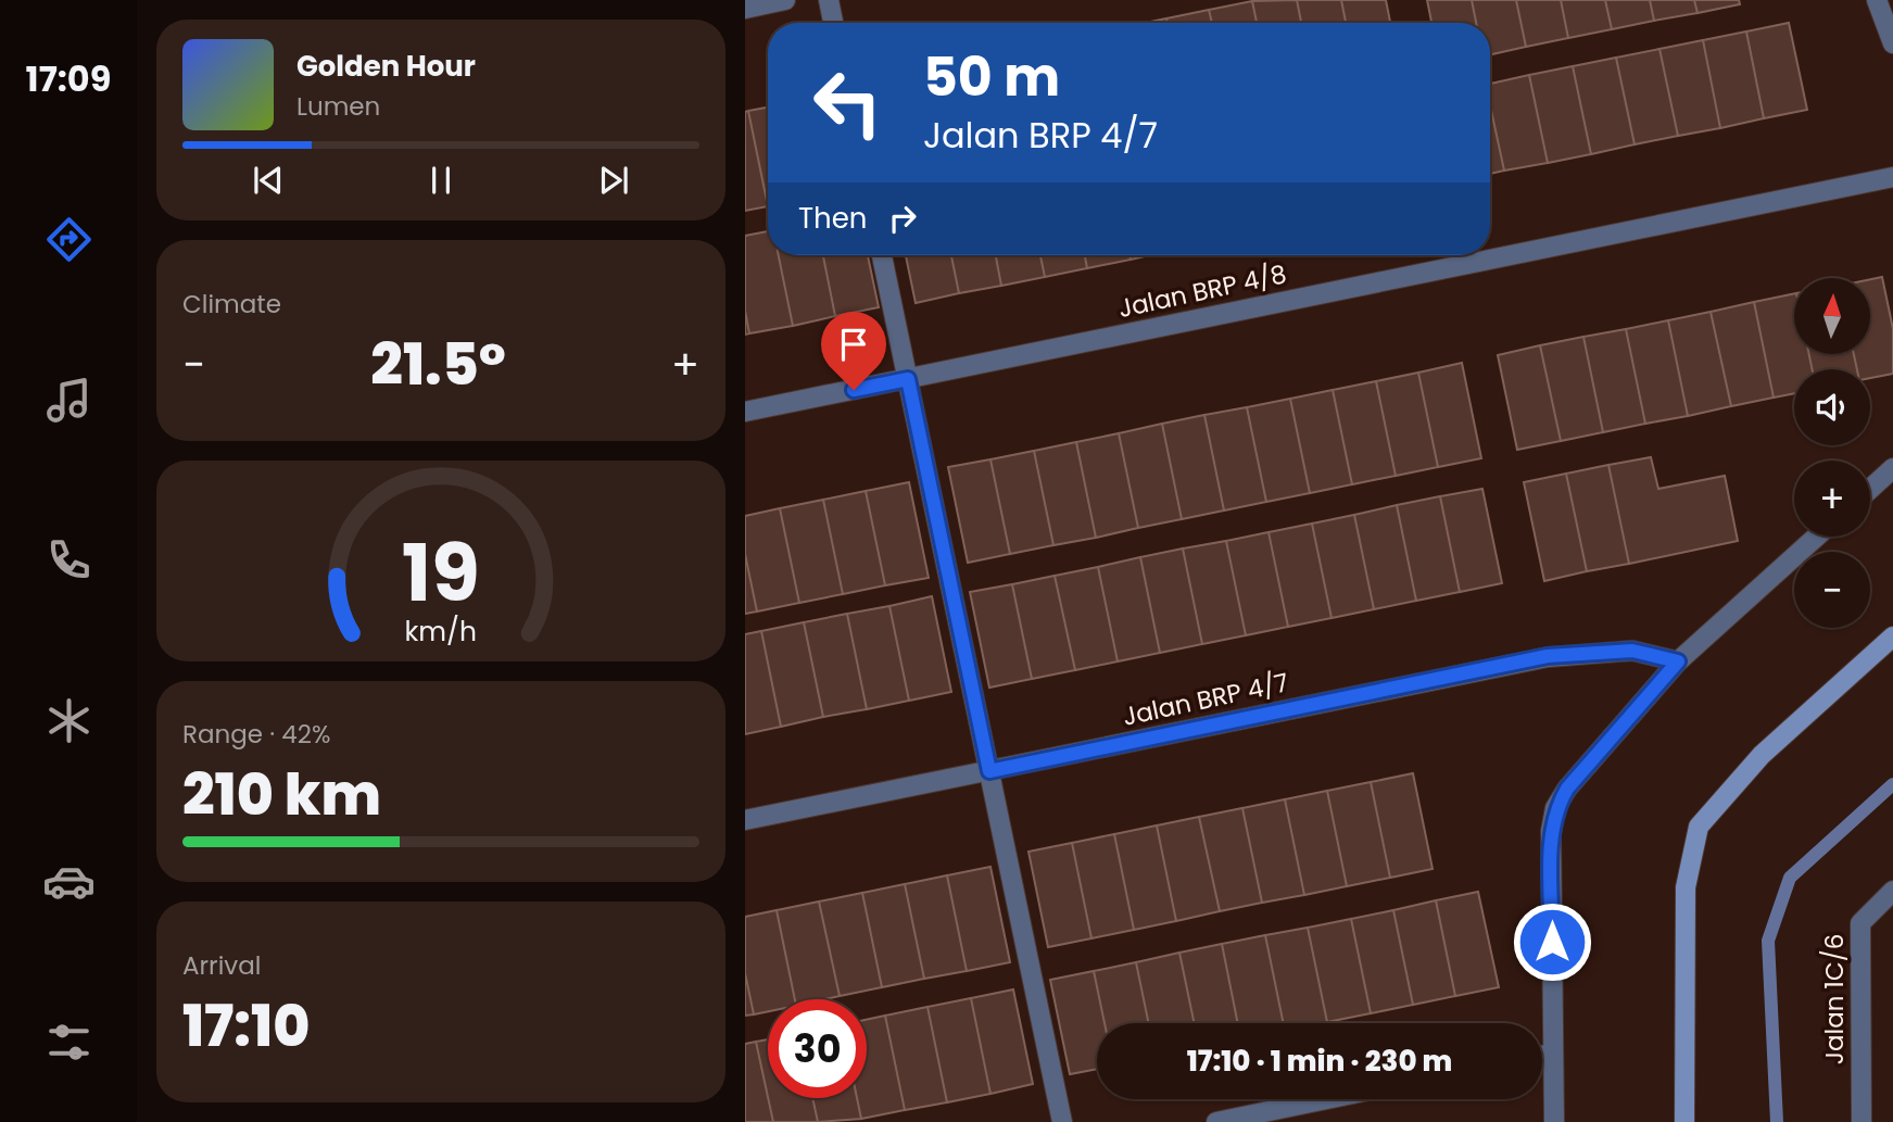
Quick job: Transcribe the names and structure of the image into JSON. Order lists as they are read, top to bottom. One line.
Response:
{"streets":{"street":["Jalan BRP 4/8","Jalan BRP 4/7","Jalan 1C/6"]},"north":"top","page":{"tabs":"17:09","turn":["50 m","Jalan BRP 4/7"],"song":["Golden Hour","Lumen"],"then":"Then","tile":["Climate",["Range · 42%","210 km"],["Arrival","17:10"]],"map_buttons":["+","−"],"heat":["−","21.5°","+"],"limit":"30","trip":"17:10 · 1 min · 230 m","gauge":["19","km/h"]}}
